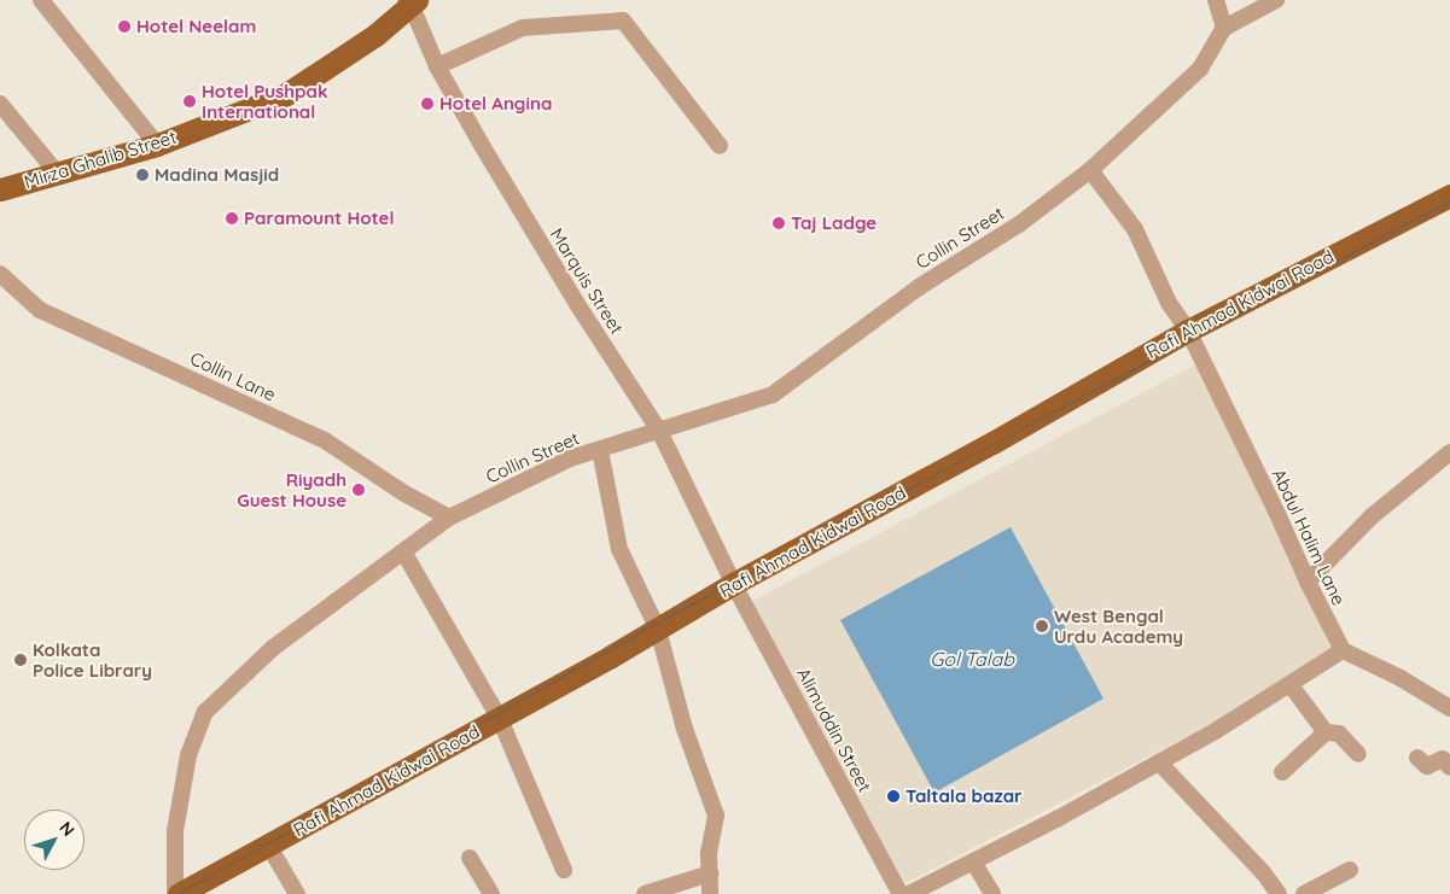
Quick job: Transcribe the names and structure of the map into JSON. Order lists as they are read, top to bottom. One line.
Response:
{"streets":{"main road":["Mirza Ghalib Street","Rafi Ahmad Kidwai Road"],"street":["Collin Street","Marquis Street","Collin Lane","Abdul Halim Lane","Alimuddin Street"]},"crossings":[["Mirza Ghalib Street","Marquis Street"],["Collin Street","Marquis Street"],["Collin Street","Rafi Ahmad Kidwai Road"],["Collin Street","Collin Lane"],["Marquis Street","Rafi Ahmad Kidwai Road"],["Marquis Street","Alimuddin Street"],["Rafi Ahmad Kidwai Road","Abdul Halim Lane"],["Rafi Ahmad Kidwai Road","Alimuddin Street"]],"water":["Gol Talab"],"places":["Hotel Neelam","Hotel Pushpak International","Hotel Angina","Madina Masjid","Paramount Hotel","Taj Ladge","Riyadh Guest House","West Bengal Urdu Academy","Kolkata Police Library","Taltala bazar"],"north":"top right"}
